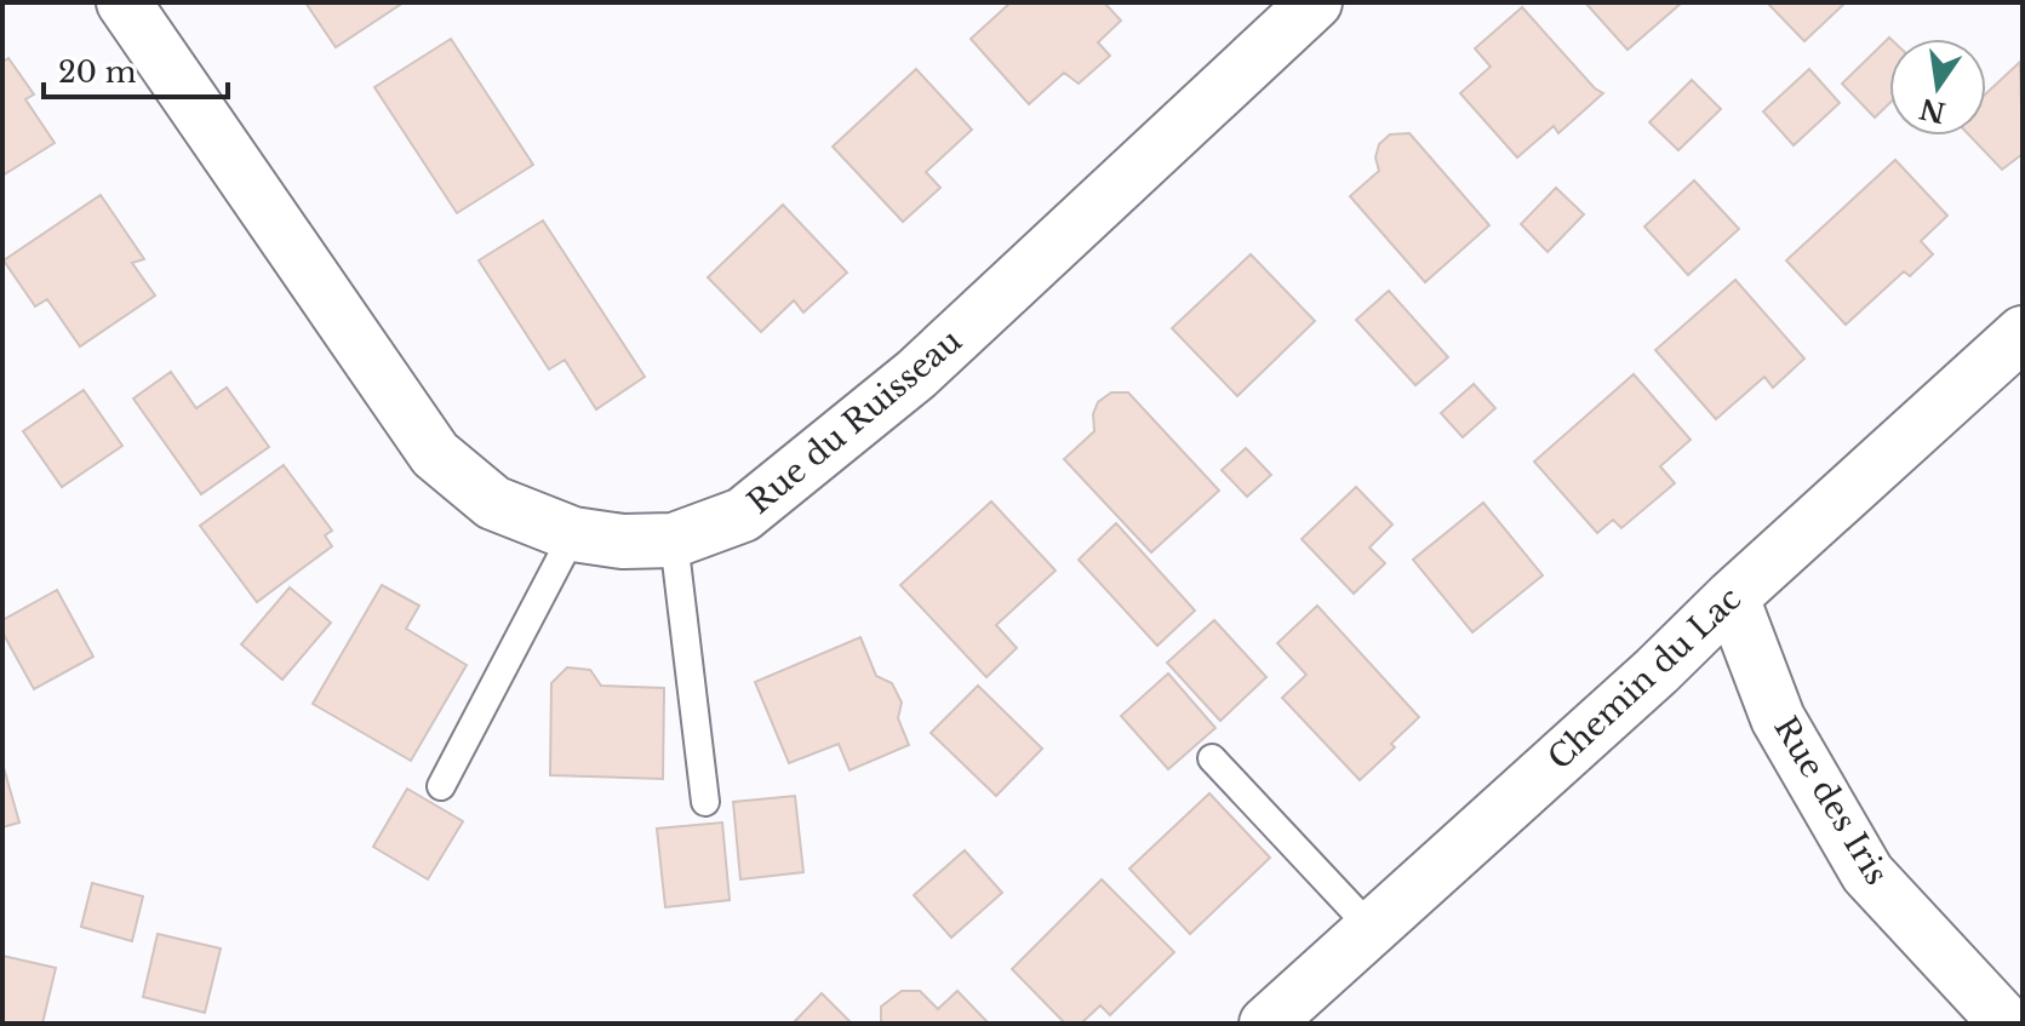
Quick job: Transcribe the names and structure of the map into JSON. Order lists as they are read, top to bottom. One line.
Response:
{"streets":{"street":["Rue du Ruisseau","Chemin du Lac","Rue des Iris"]},"crossings":[["Chemin du Lac","Rue des Iris"]],"scale_bar":"20 m","north":"bottom"}
